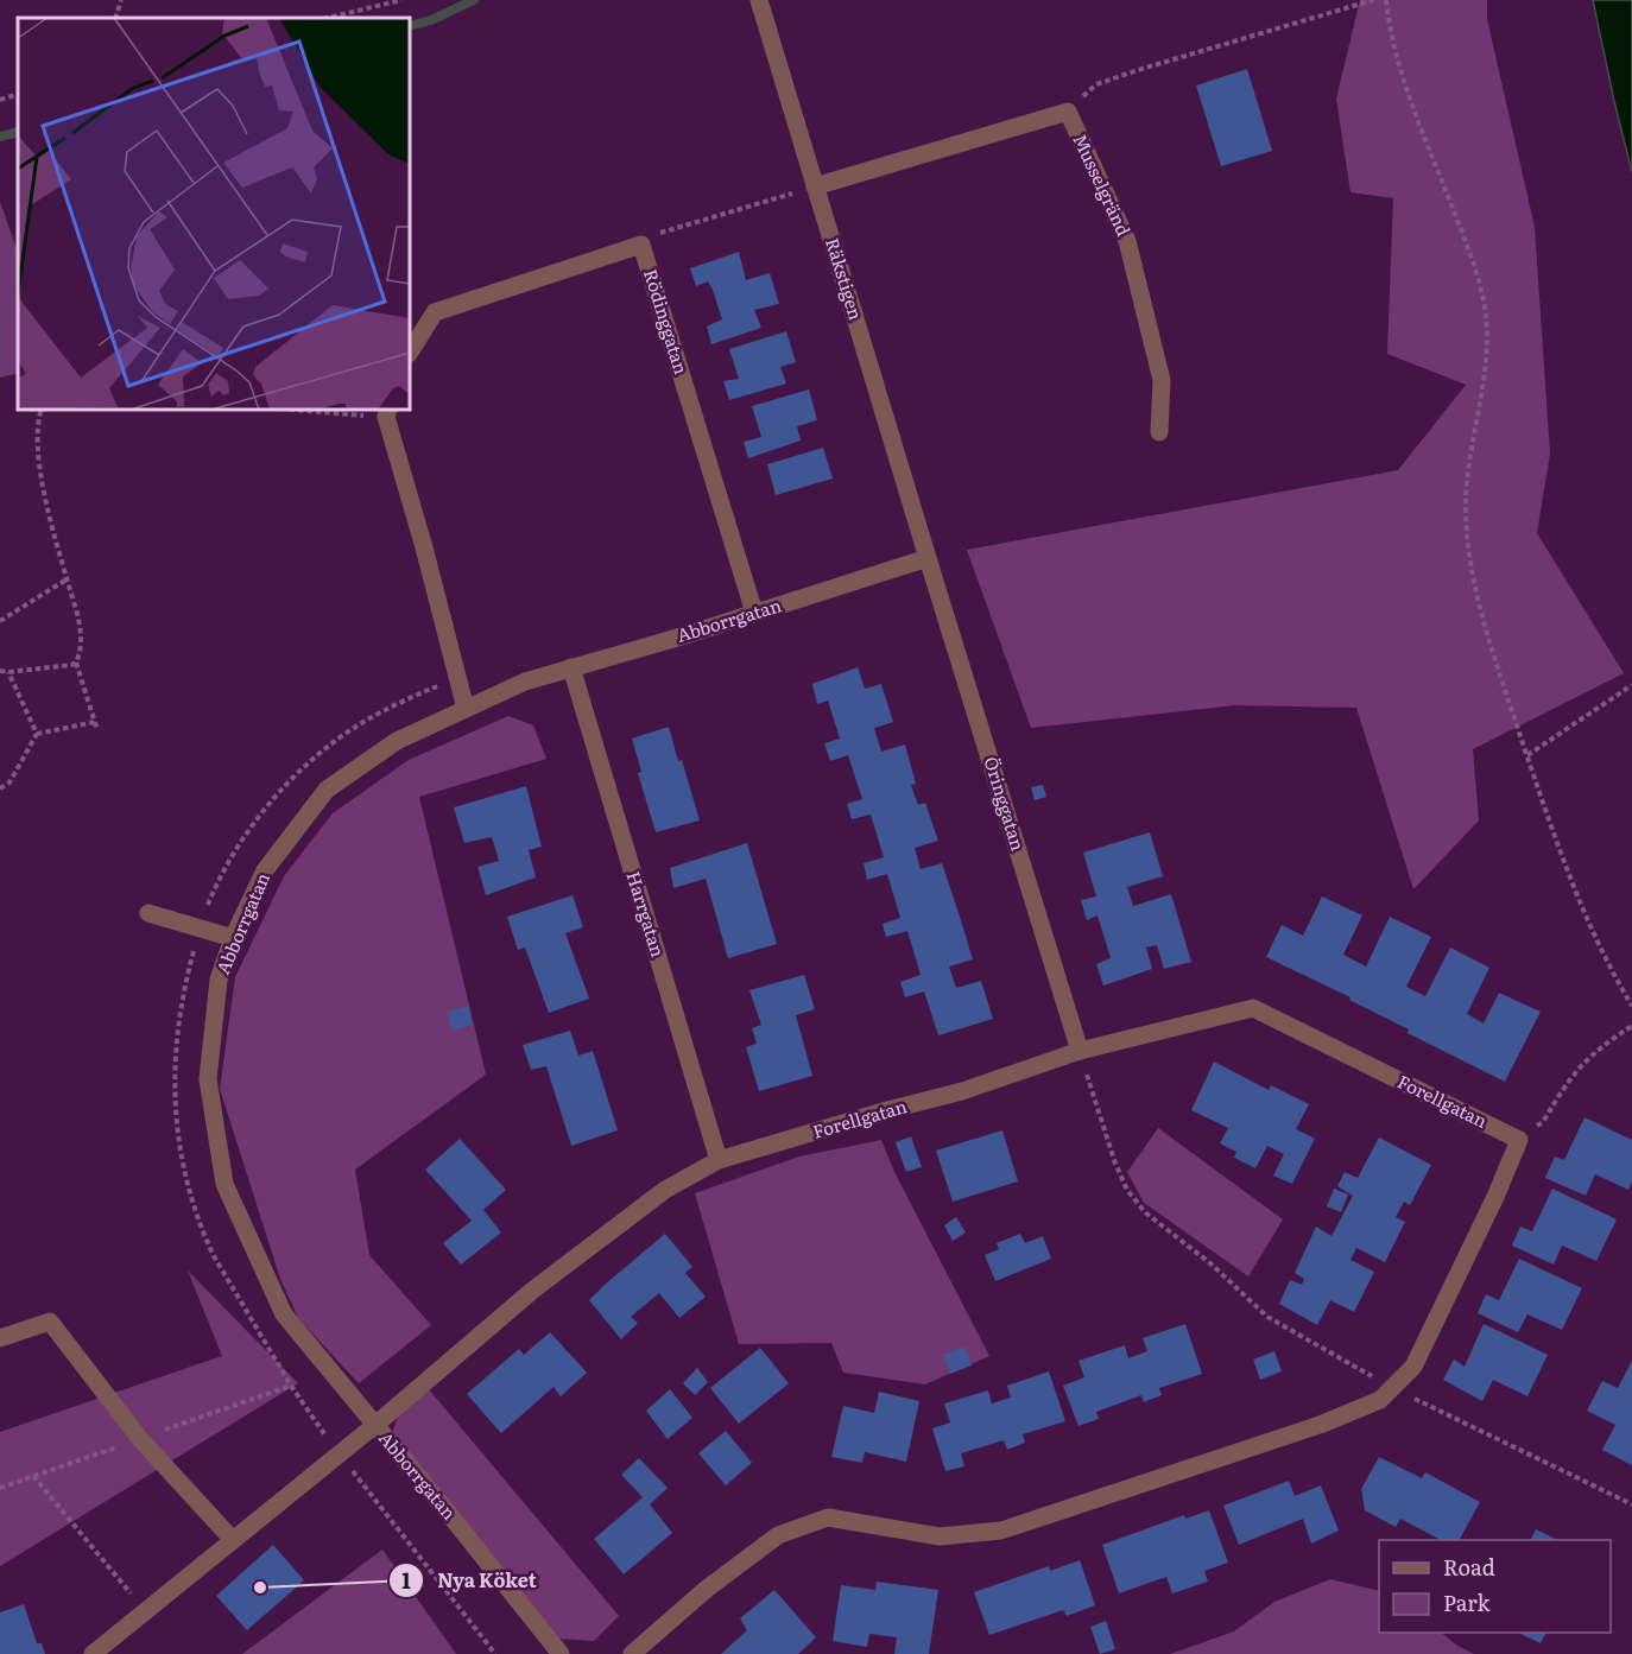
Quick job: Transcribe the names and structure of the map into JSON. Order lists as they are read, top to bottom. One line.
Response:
{"streets":{"street":["Musselgränd","Räkstigen","Rödinggatan","Abborrgatan","Öringgatan","Harrgatan","Forellgatan"]},"crossings":[["Musselgränd","Räkstigen"],["Räkstigen","Abborrgatan"],["Räkstigen","Öringgatan"],["Rödinggatan","Abborrgatan"],["Abborrgatan","Öringgatan"],["Abborrgatan","Harrgatan"],["Abborrgatan","Forellgatan"],["Öringgatan","Forellgatan"],["Harrgatan","Forellgatan"]],"places":["Nya Köket"],"legend":["Road","Park"]}
